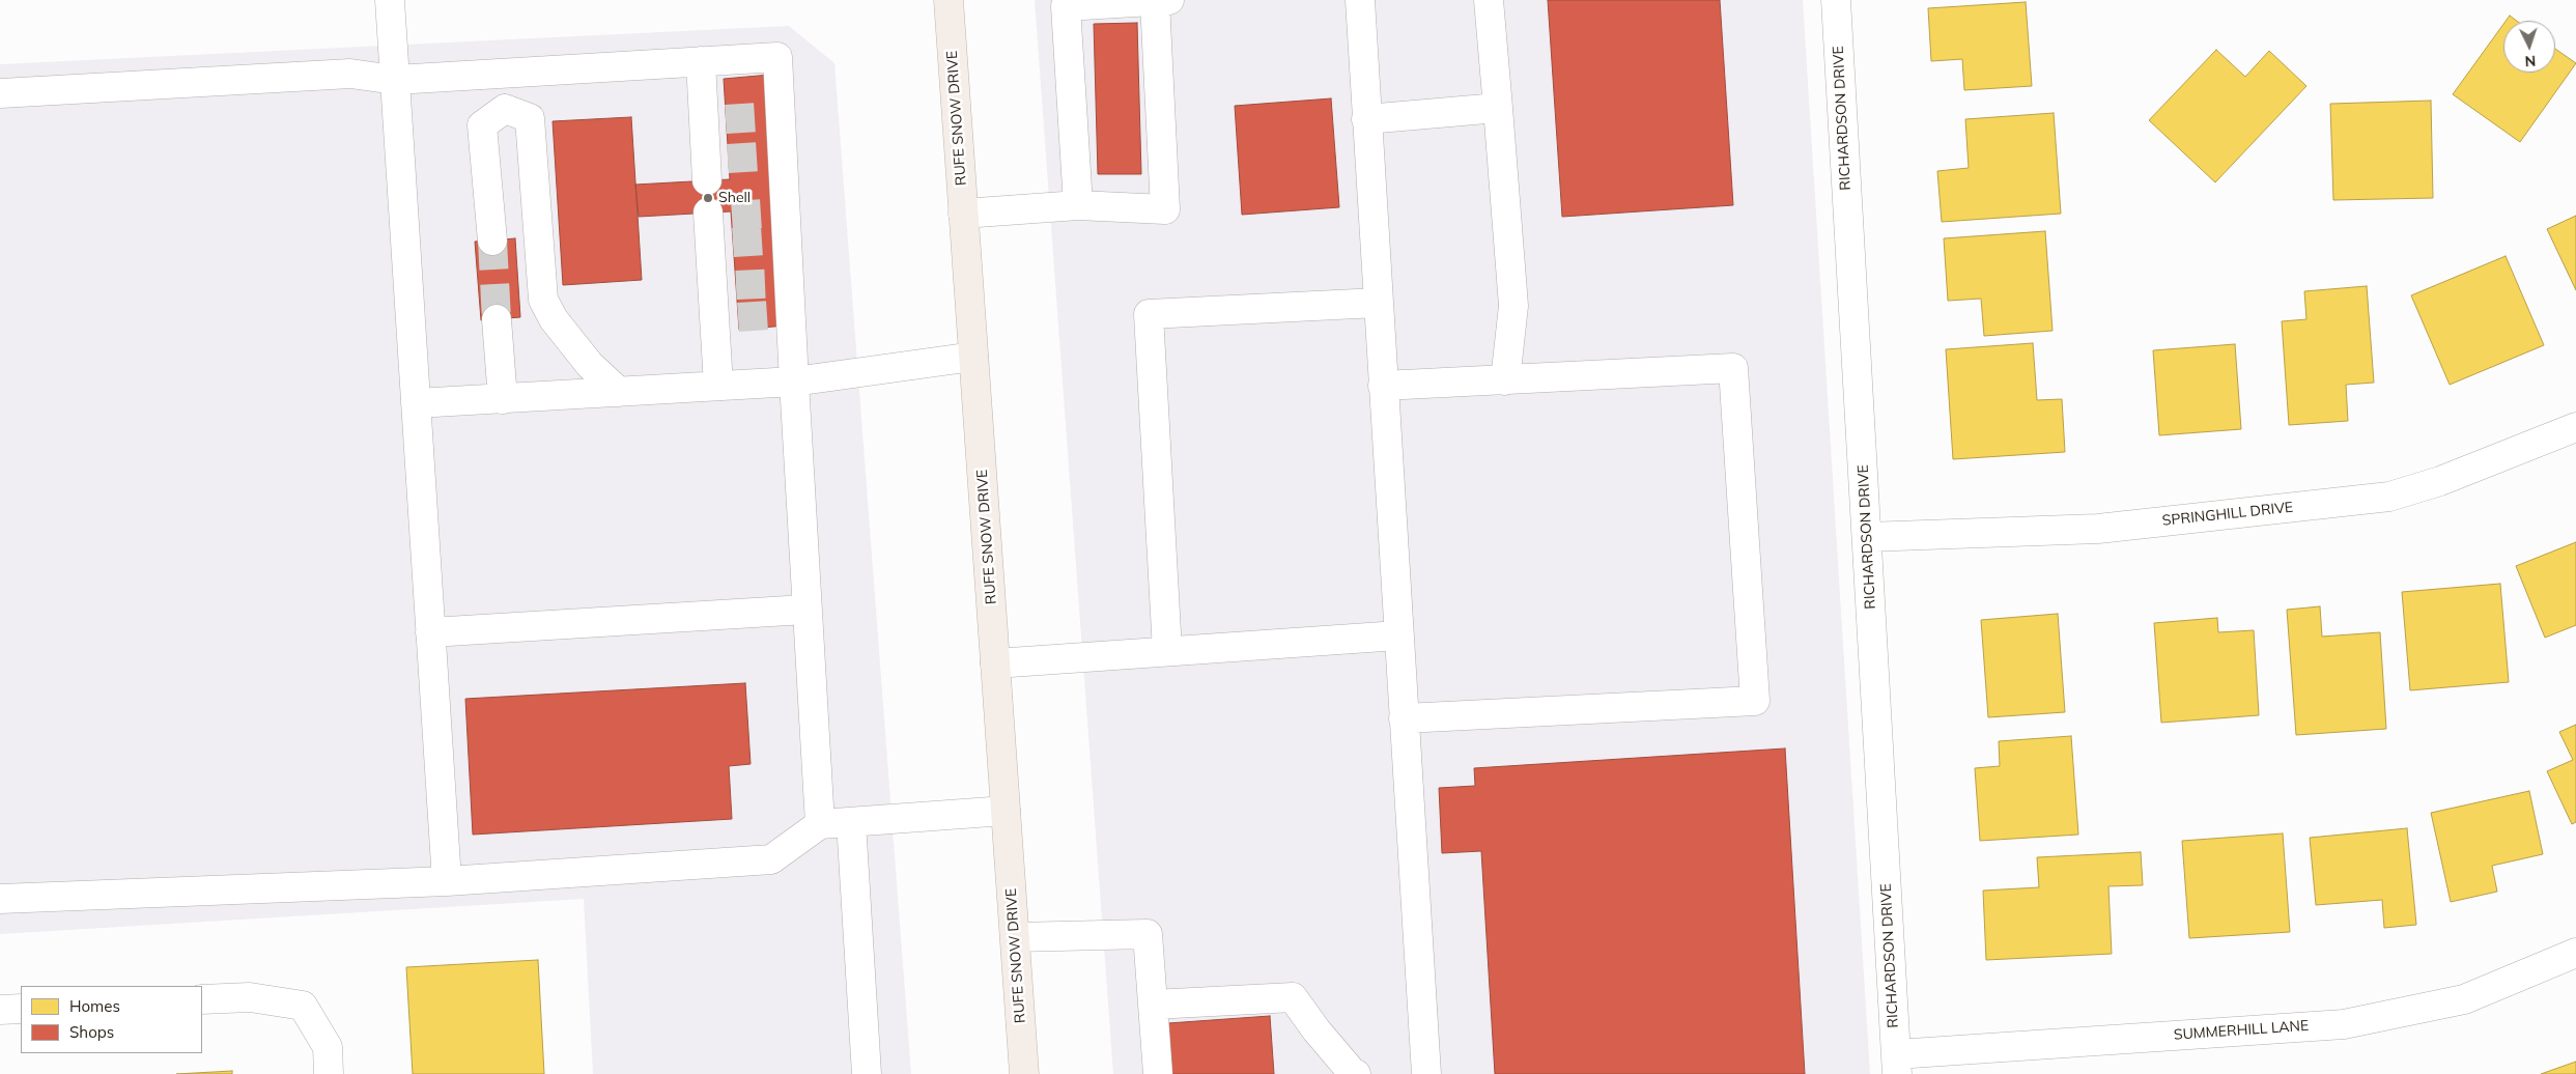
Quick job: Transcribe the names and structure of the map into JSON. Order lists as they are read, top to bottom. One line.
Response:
{"streets":{"main road":["RUFE SNOW DRIVE"],"street":["RICHARDSON DRIVE","SPRINGHILL DRIVE","SUMMERHILL LANE"]},"crossings":[["RICHARDSON DRIVE","SPRINGHILL DRIVE"],["RICHARDSON DRIVE","SUMMERHILL LANE"]],"places":["Shell"],"legend":["Homes","Shops"],"north":"bottom"}
